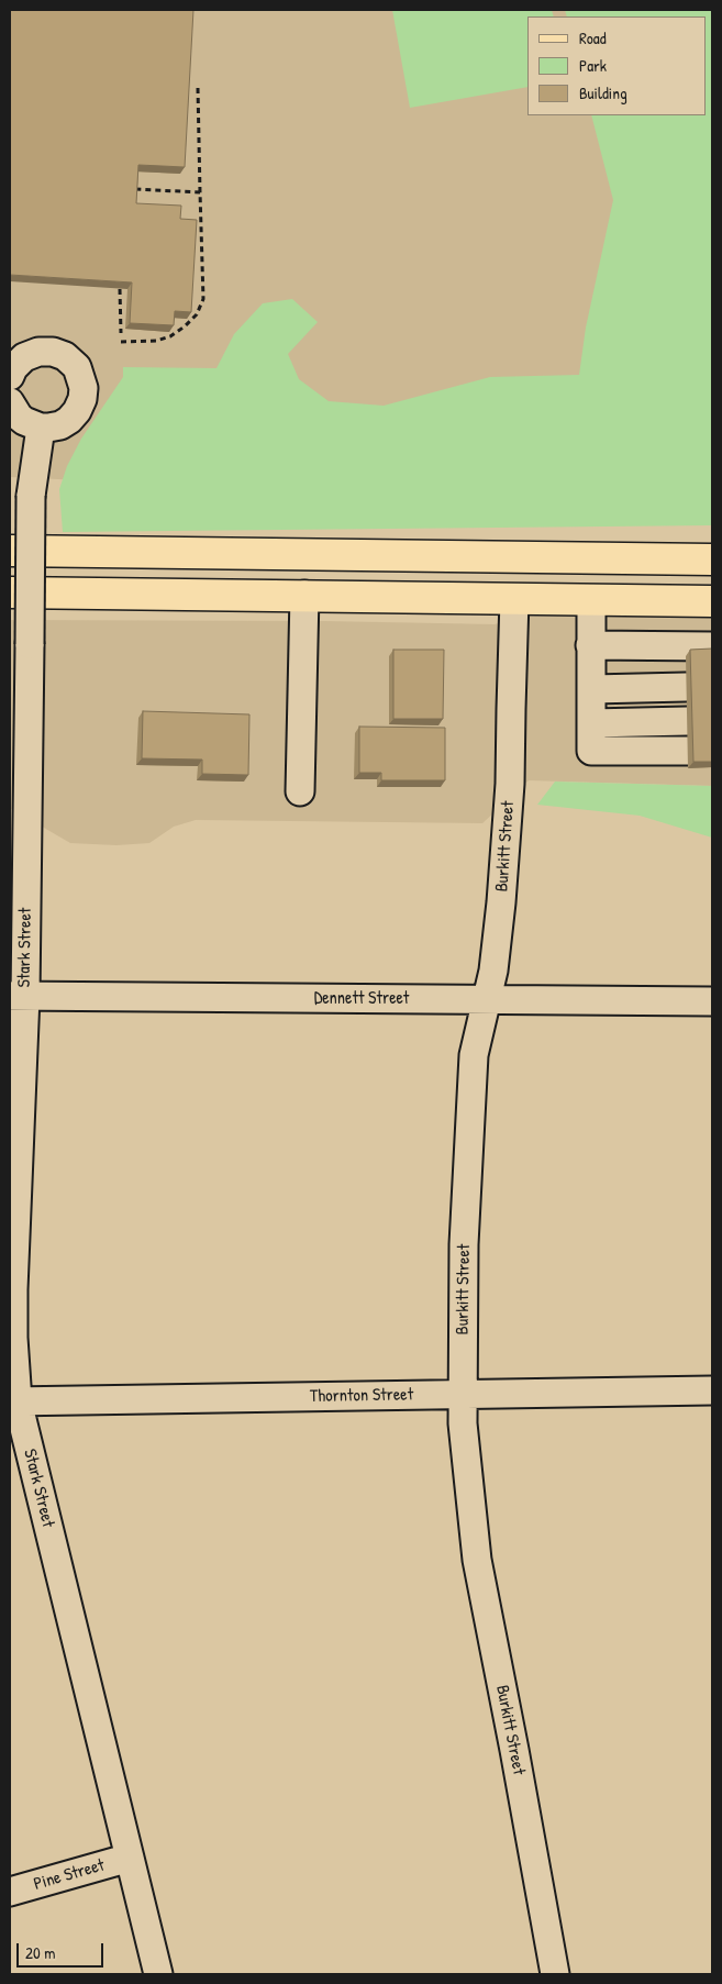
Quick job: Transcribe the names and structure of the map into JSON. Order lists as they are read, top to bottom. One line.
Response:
{"streets":{"street":["Burkitt Street","Stark Street","Dennett Street","Thornton Street","Pine Street"]},"crossings":[["Burkitt Street","Dennett Street"],["Burkitt Street","Thornton Street"],["Stark Street","Dennett Street"],["Stark Street","Thornton Street"],["Stark Street","Pine Street"]],"legend":["Road","Park","Building"],"scale_bar":"20 m"}
